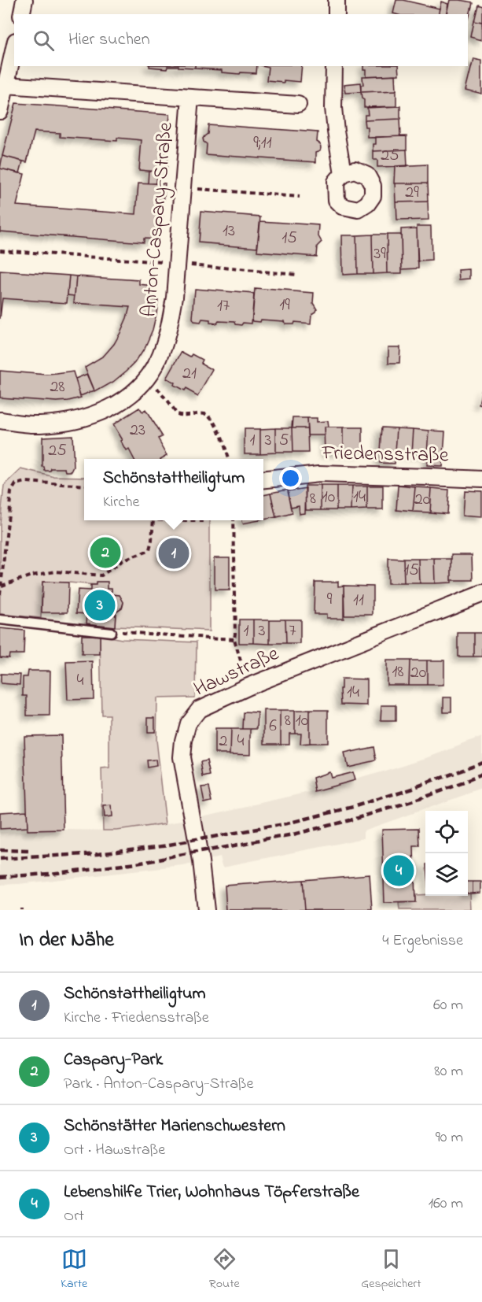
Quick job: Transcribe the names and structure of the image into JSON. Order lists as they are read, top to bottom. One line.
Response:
{"streets":{"street":["Anton-Caspary-Straße","Friedensstraße","Hawstraße"]},"house_numbers":["9;11","25","29","13","15","39","19","17","21","28","23","1","3","5","25","10","14","8","20","15","9","11","1","3","7","18","20","4","14","8","10","6","2","4"],"page":{"search":"Hier suchen","popup":["Schönstattheiligtum","Kirche"],"pins":["2","1","3","4"],"heading":["In der Nähe","4 Ergebnisse"],"list":[{"mark":"1","name":"Schönstattheiligtum","note":"Kirche · Friedensstraße","value":"60 m"},{"mark":"2","name":"Caspary-Park","note":"Park · Anton-Caspary-Straße","value":"80 m"},{"mark":"3","name":"Schönstätter Marienschwestern","note":"Ort · Hawstraße","value":"90 m"},{"mark":"4","name":"Lebenshilfe Trier, Wohnhaus Töpferstraße","note":"Ort","value":"160 m"}],"nav":["Karte","Route","Gespeichert"]}}
